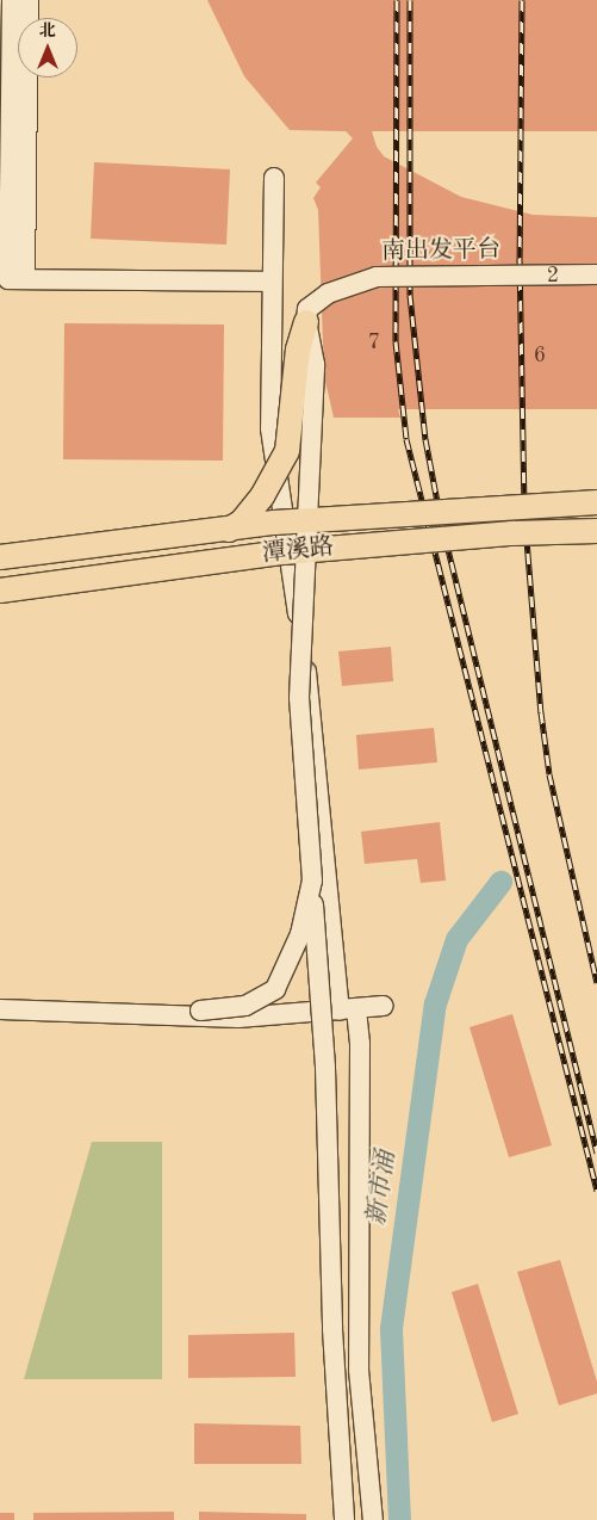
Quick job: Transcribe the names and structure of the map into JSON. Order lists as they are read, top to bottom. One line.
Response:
{"streets":{"main road":["潭溪路"],"street":["南出发平台"]},"water":["新市涌"],"house_numbers":["2","7","6"],"north":"top"}
